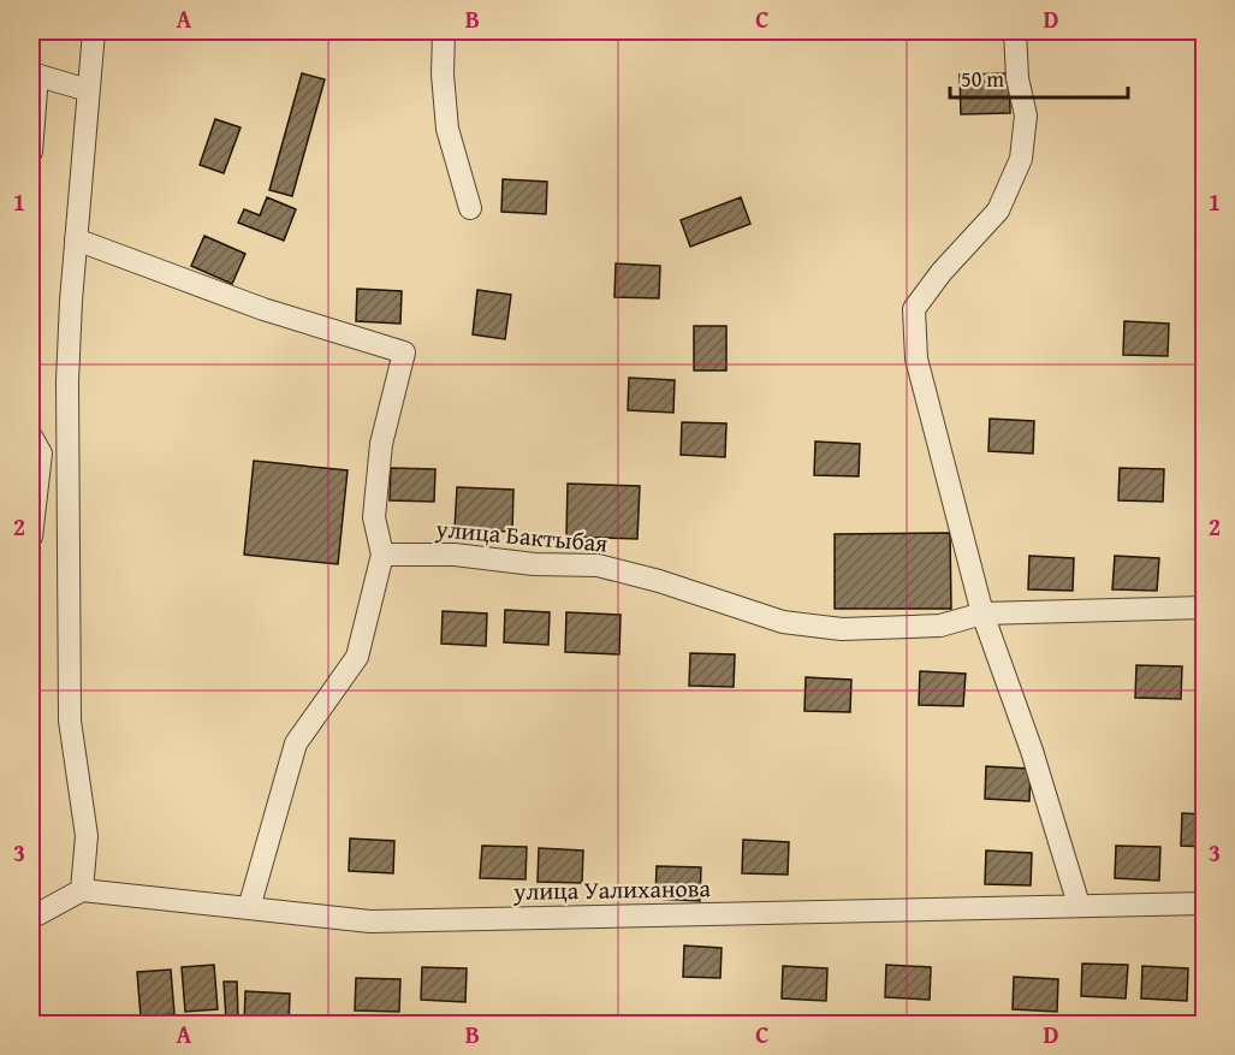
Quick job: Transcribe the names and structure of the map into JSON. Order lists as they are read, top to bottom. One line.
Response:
{"streets":{"street":["улица Бактыбая","улица Уалиханова"]},"scale_bar":"50 m","grid":{"columns":["A","B","C","D"],"rows":["1","2","3"]}}
